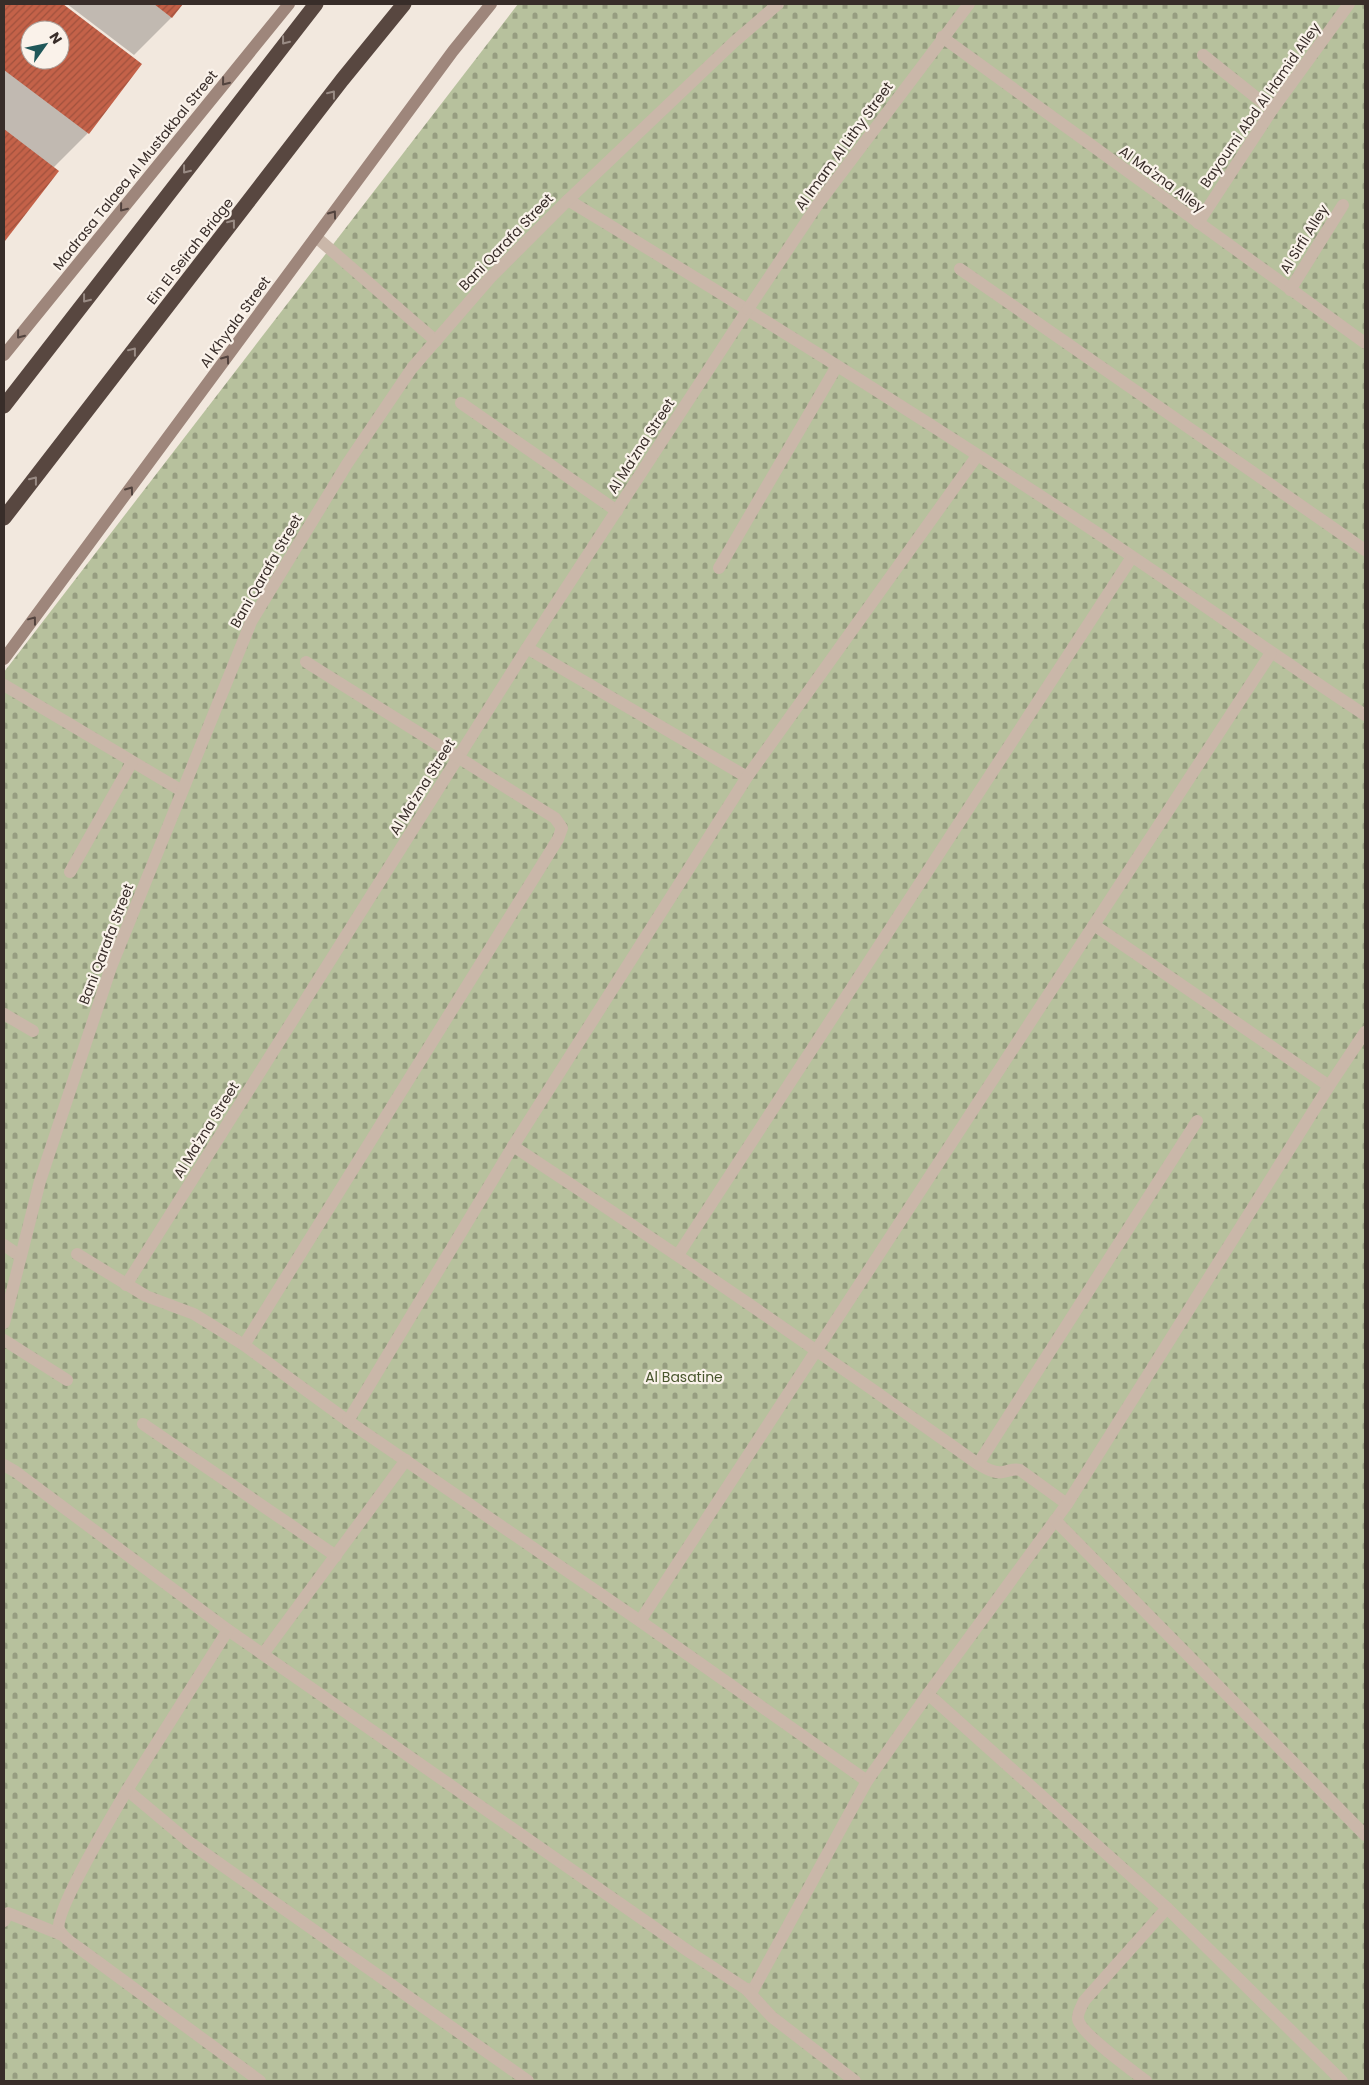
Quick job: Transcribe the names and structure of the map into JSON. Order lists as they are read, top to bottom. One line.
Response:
{"streets":{"highway":["Ein El Seirah Bridge"],"street":["Bayoumi Abd Al Hamid Alley","Al Imam Al Lithy Street","Madrasa Talaea Al Mustakbal Street","Al Ma'zna Alley","Al Sirfi Alley","Bani Qarafa Street","Al Khyala Street","Al Ma'zna Street"]},"crossings":[["Bayoumi Abd Al Hamid Alley","Al Ma'zna Alley"],["Al Imam Al Lithy Street","Al Ma'zna Alley"],["Al Imam Al Lithy Street","Al Ma'zna Street"],["Al Ma'zna Alley","Al Sirfi Alley"]],"one_way":["Madrasa Talaea Al Mustakbal Street","Al Khyala Street"],"parks":["Al Basatine"],"north":"top right"}
